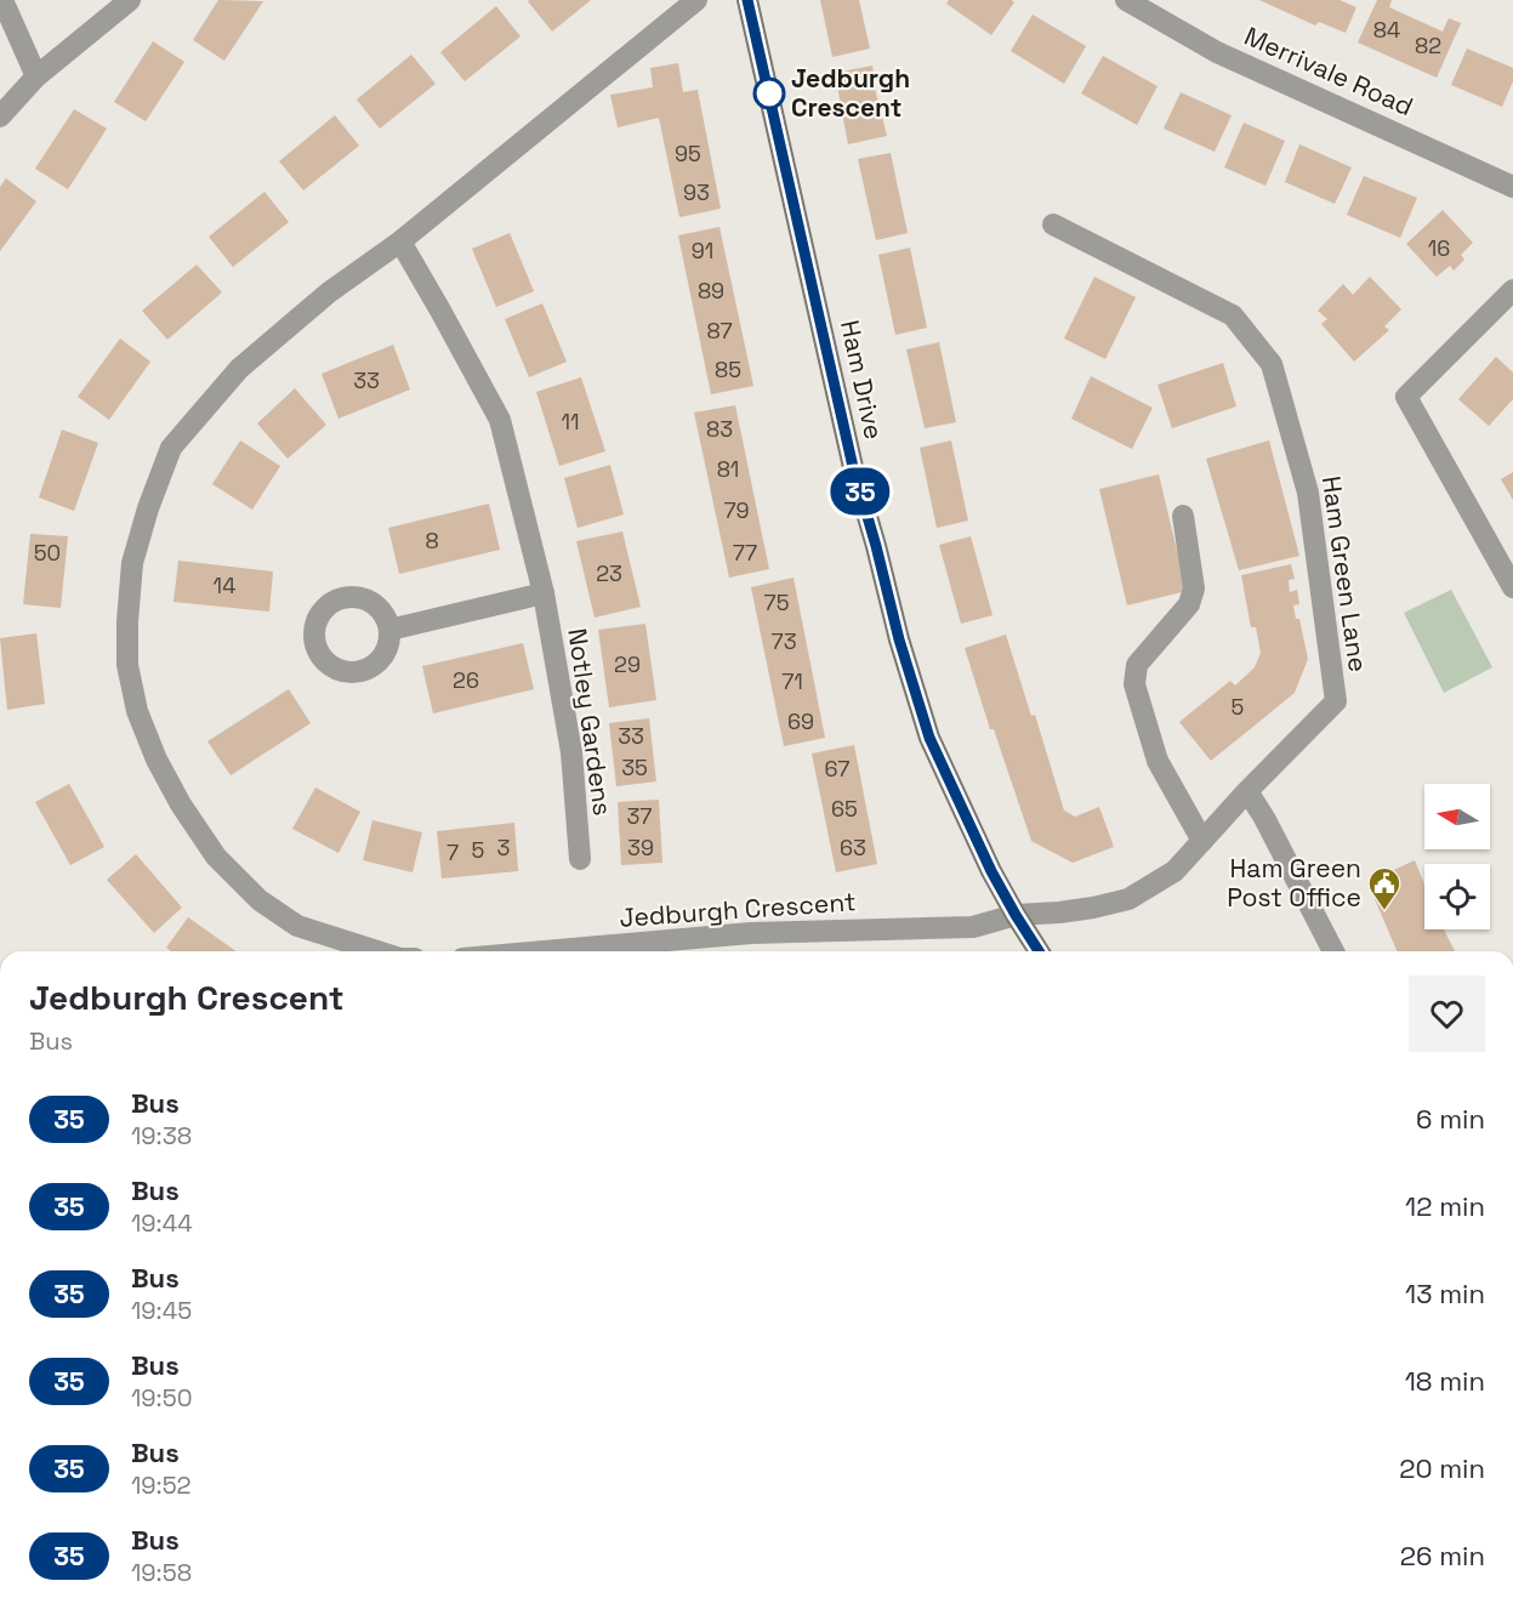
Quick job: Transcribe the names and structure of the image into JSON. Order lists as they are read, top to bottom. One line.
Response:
{"streets":{"street":["Merrivale Road","Ham Drive","Ham Green Lane","Notley Gardens","Jedburgh Crescent"]},"crossings":[["Ham Drive","Ham Green Lane"],["Ham Drive","Jedburgh Crescent"],["Ham Green Lane","Jedburgh Crescent"]],"places":{"other":["Jedburgh Crescent"],"public building":["Ham Green Post Office"]},"lines":["bus line 35"],"house_numbers":["84","82","95","93","16","91","89","87","85","33","11","83","81","79","8","50","77","23","14","75","73","29","26","71","5","69","33","35","67","65","37","3","39","63","5","7"],"north":"left","page":{"on_map":"35","heading":["Jedburgh Crescent","Bus"],"list":[{"mark":"35","name":"Bus","note":"19:38","value":"6 min"},{"mark":"35","name":"Bus","note":"19:44","value":"12 min"},{"mark":"35","name":"Bus","note":"19:45","value":"13 min"},{"mark":"35","name":"Bus","note":"19:50","value":"18 min"},{"mark":"35","name":"Bus","note":"19:52","value":"20 min"},{"mark":"35","name":"Bus","note":"19:58","value":"26 min"}]}}
